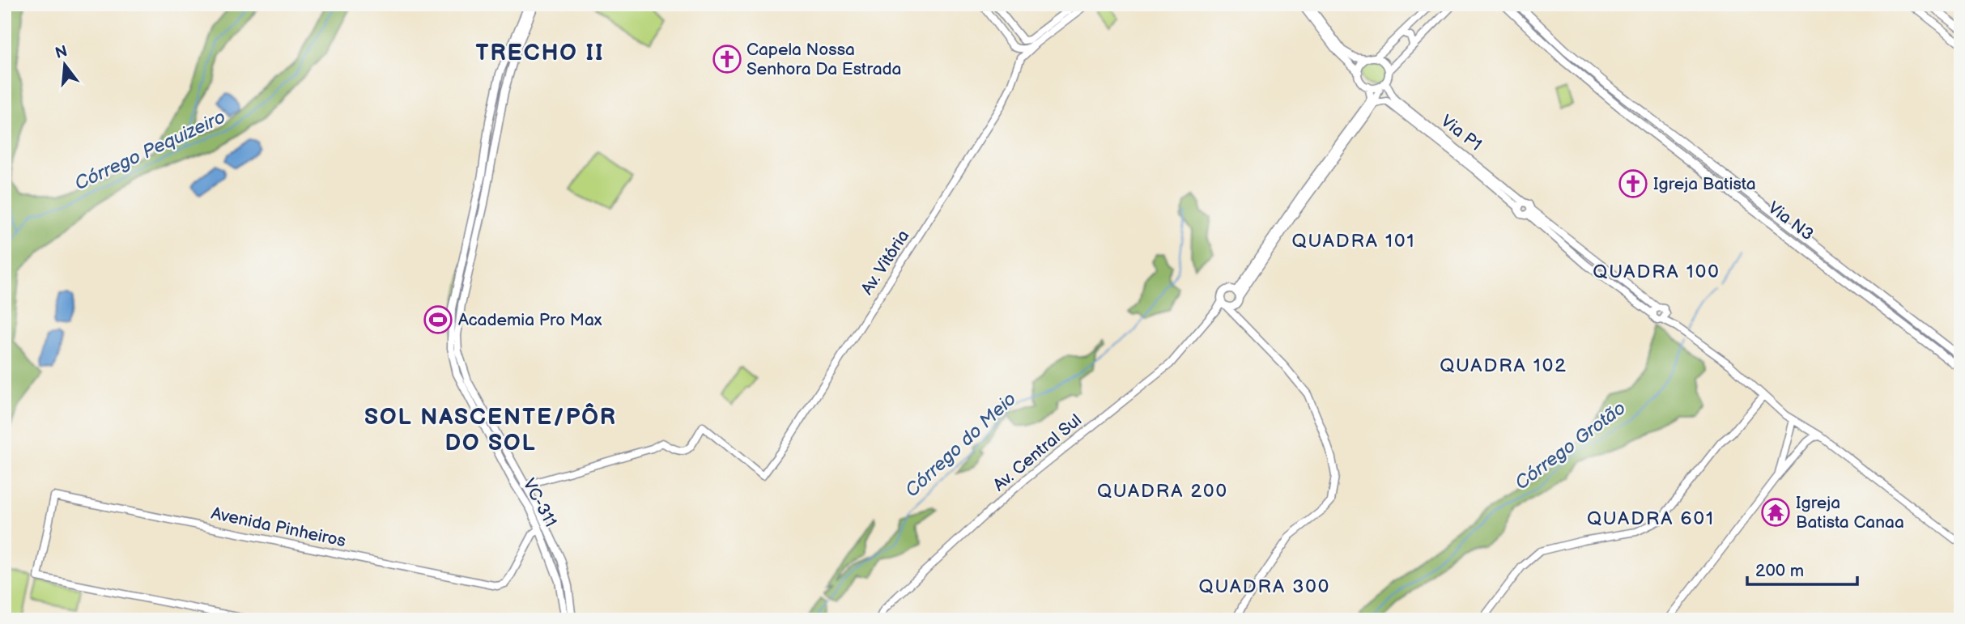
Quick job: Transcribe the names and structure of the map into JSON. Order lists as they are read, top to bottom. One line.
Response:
{"streets":{"main road":["Via N3"],"street":["Via P1","Av. Vitória","Av. Central Sul","VC-311","Avenida Pinheiros"]},"crossings":[["Via P1","Av. Central Sul"],["Av. Vitória","VC-311"],["VC-311","Avenida Pinheiros"]],"districts":["TRECHO II","QUADRA 101","QUADRA 100","QUADRA 102","SOL NASCENTE/PÔR DO SOL","QUADRA 200","QUADRA 601","QUADRA 300"],"water":["Córrego Pequizeiro","Córrego do Meio","Córrego Grotão"],"places":{"church":["Capela Nossa Senhora Da Estrada","Igreja Batista"],"sports":["Academia Pro Max"],"temple":["Igreja Batista Canaa"]},"scale_bar":"200 m","north":"top"}
